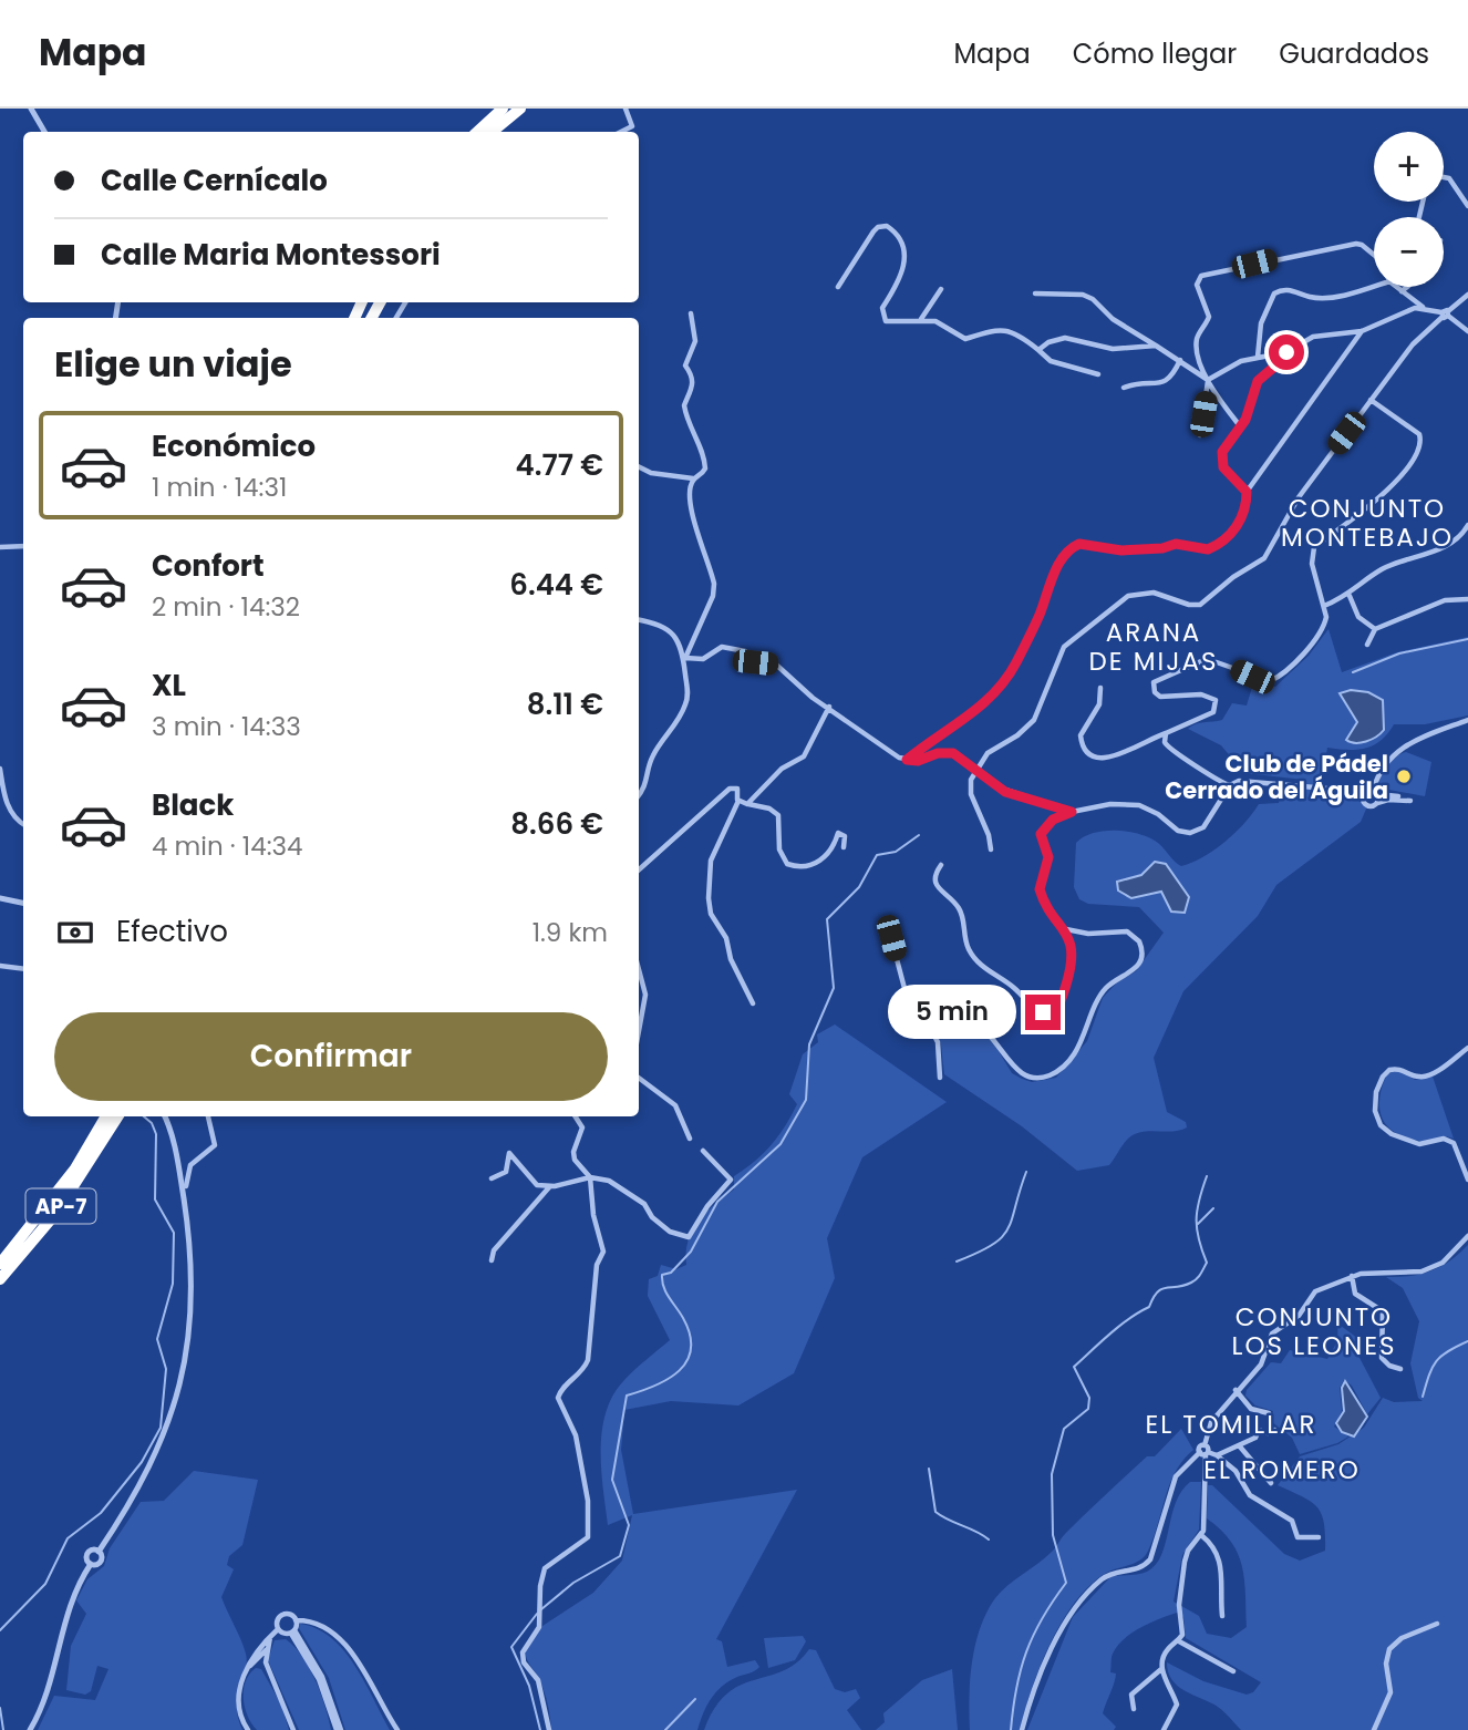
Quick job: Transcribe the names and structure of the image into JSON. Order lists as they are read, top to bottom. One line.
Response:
{"streets":{"highway":["AP-7"]},"districts":["CONJUNTO MONTEBAJO","ARANA DE MIJAS","CONJUNTO LOS LEONES","EL TOMILLAR","EL ROMERO"],"places":["Club de Pádel Cerrado del Águila"],"page":{"header":"Mapa","nav":["Mapa","Cómo llegar","Guardados"],"map_buttons":["+","−"],"banner":["Calle Cernícalo","Calle Maria Montessori"],"heading":"Elige un viaje","list":[{"name":"Económico","note":"1 min · 14:31","value":"4.77 €"},{"name":"Confort","note":"2 min · 14:32","value":"6.44 €"},{"name":"XL","note":"3 min · 14:33","value":"8.11 €"},{"name":"Black","note":"4 min · 14:34","value":"8.66 €"}],"pay":["Efectivo","1.9 km"],"bubble":"5 min","buttons":"Confirmar"}}
